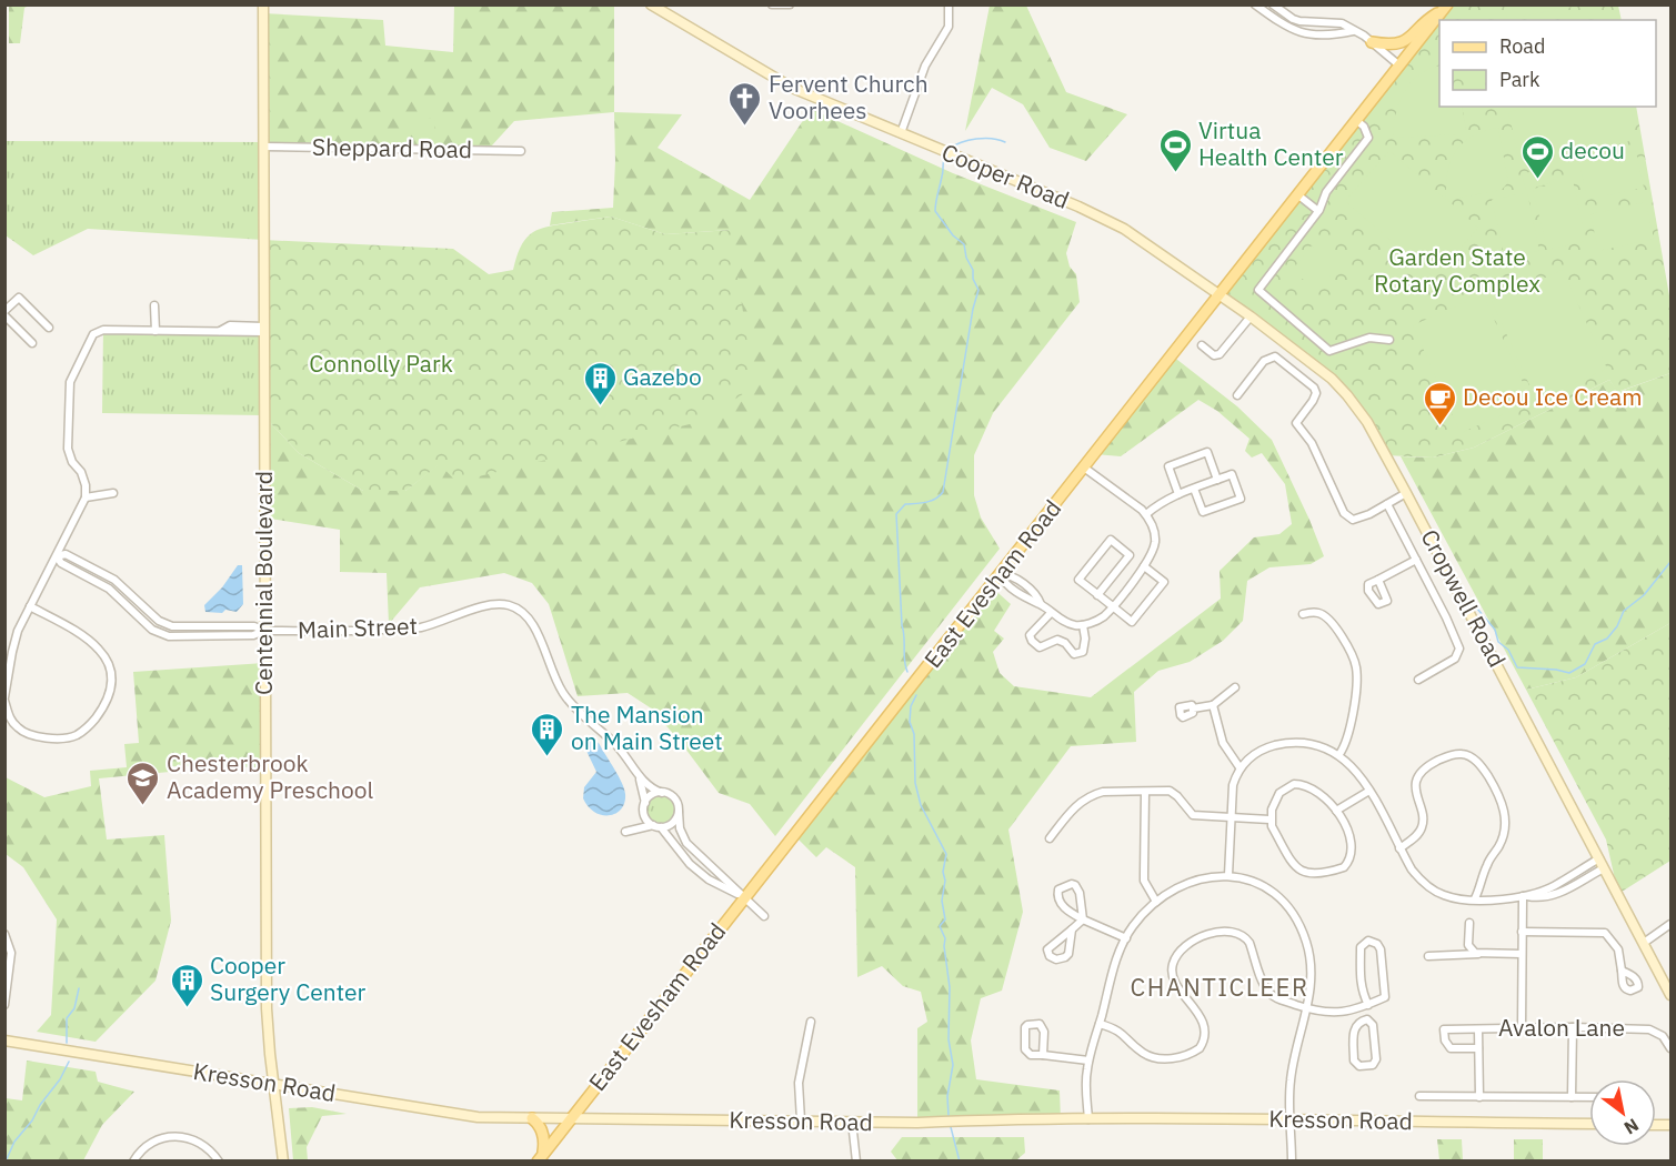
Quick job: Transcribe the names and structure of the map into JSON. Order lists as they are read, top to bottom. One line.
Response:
{"streets":{"main road":["East Evesham Road"],"street":["Sheppard Road","Cooper Road","Centennial Boulevard","Cropwell Road","Main Street","Avalon Lane","Kresson Road"]},"crossings":[["Sheppard Road","Centennial Boulevard"],["Cooper Road","Cropwell Road"],["Centennial Boulevard","Main Street"],["Centennial Boulevard","Kresson Road"],["East Evesham Road","Cropwell Road"],["East Evesham Road","Kresson Road"]],"districts":["CHANTICLEER"],"parks":["Garden State Rotary Complex","Connolly Park"],"places":{"church":["Fervent Church Voorhees"],"sports":["Virtua Health Center","decou"],"building":["Gazebo","The Mansion on Main Street","Cooper Surgery Center"],"cafe":["Decou Ice Cream"],"school or university":["Chesterbrook Academy Preschool"]},"legend":["Road","Park"],"north":"bottom right"}
